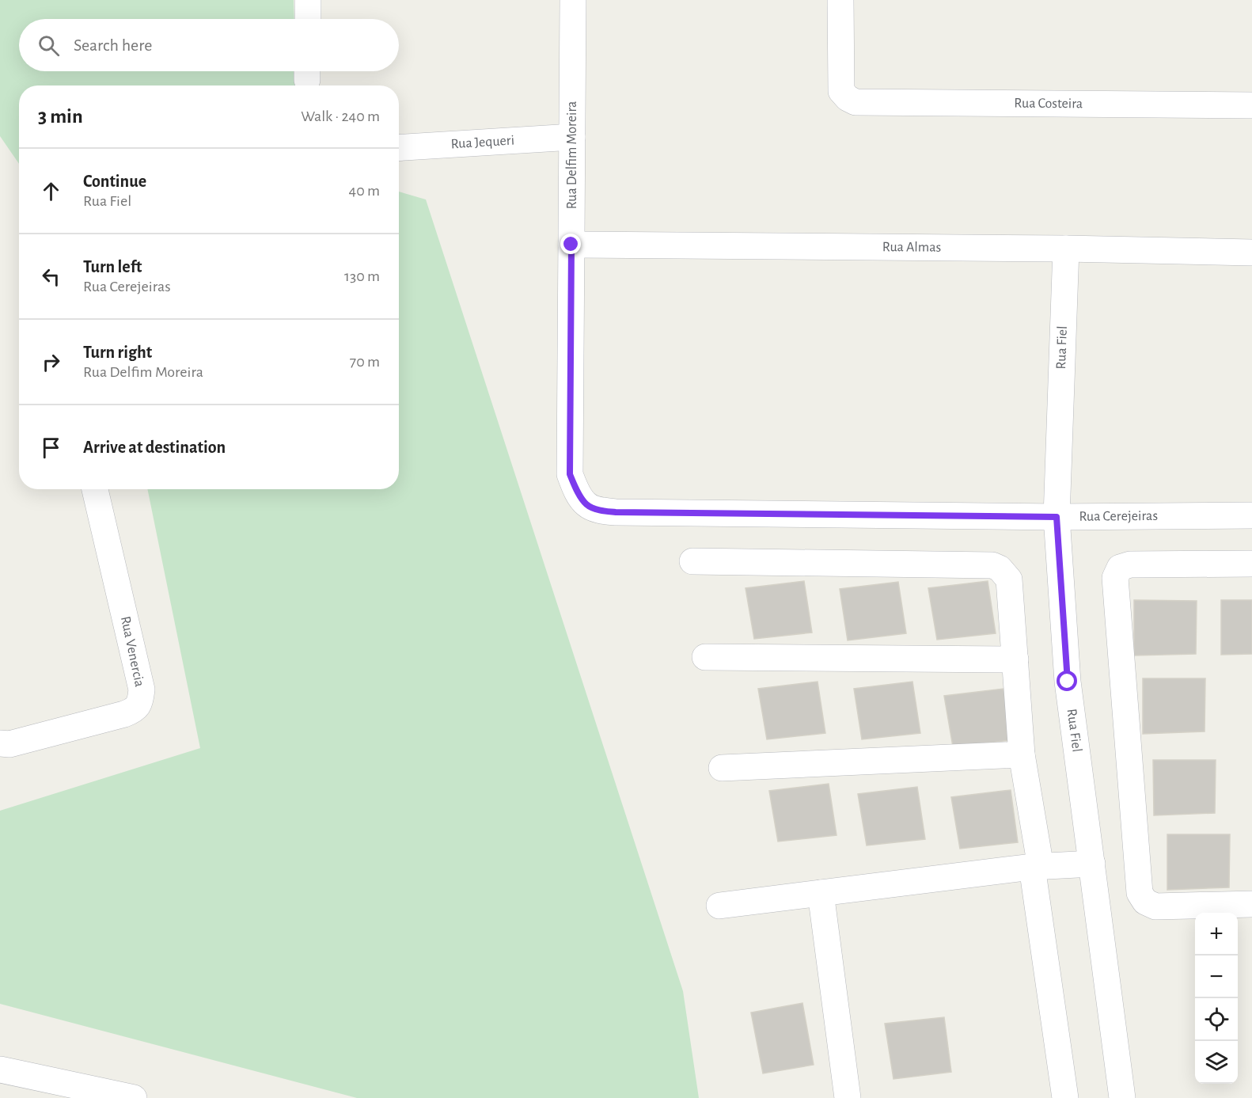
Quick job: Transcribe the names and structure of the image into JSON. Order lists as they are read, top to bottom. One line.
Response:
{"streets":{"street":["Rua Costeira","Rua Jequeri","Rua Delfim Moreira","Rua Almas","Rua Fiel","Rua Cerejeiras","Rua Venercia"]},"crossings":[["Rua Jequeri","Rua Delfim Moreira"],["Rua Delfim Moreira","Rua Almas"],["Rua Delfim Moreira","Rua Cerejeiras"],["Rua Almas","Rua Fiel"],["Rua Fiel","Rua Cerejeiras"]],"page":{"search":"Search here","heading":["3 min","Walk · 240 m"],"list":[["Continue","Rua Fiel","40 m"],["Turn left","Rua Cerejeiras","130 m"],["Turn right","Rua Delfim Moreira","70 m"],"Arrive at destination"],"map_buttons":["+","−"]}}
